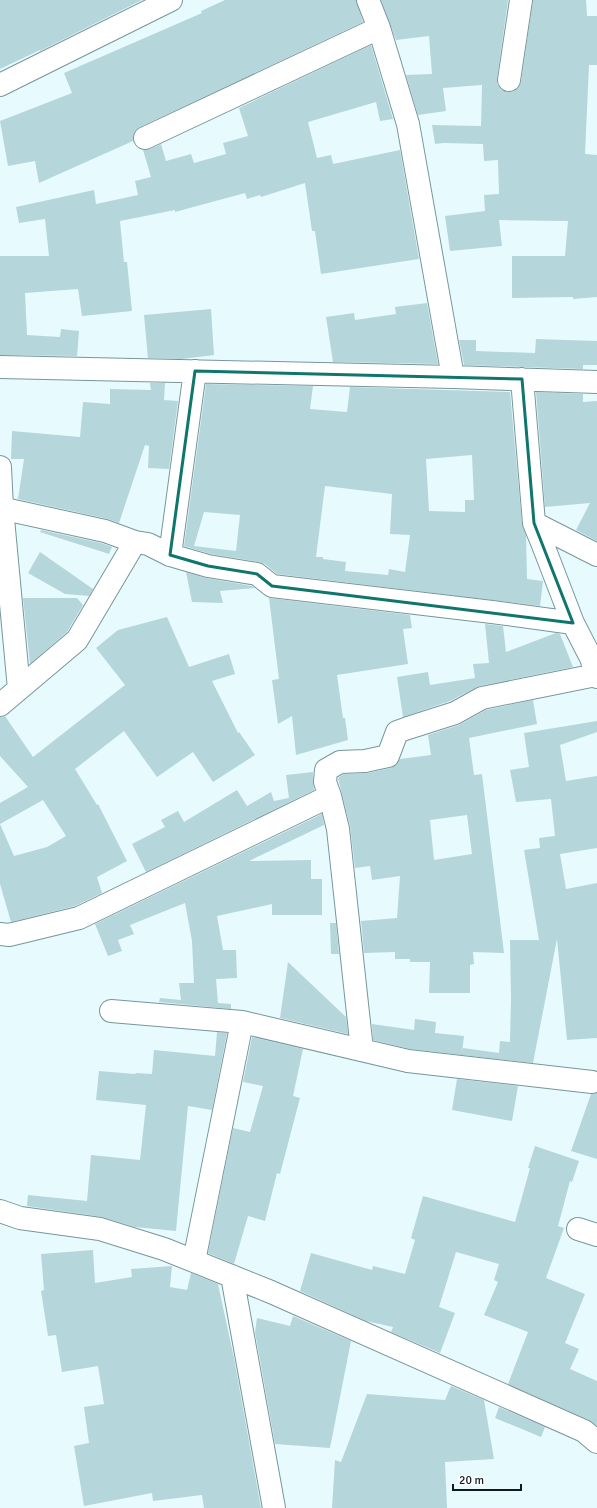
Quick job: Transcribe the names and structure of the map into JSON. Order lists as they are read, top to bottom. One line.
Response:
{"scale_bar":"20 m"}
